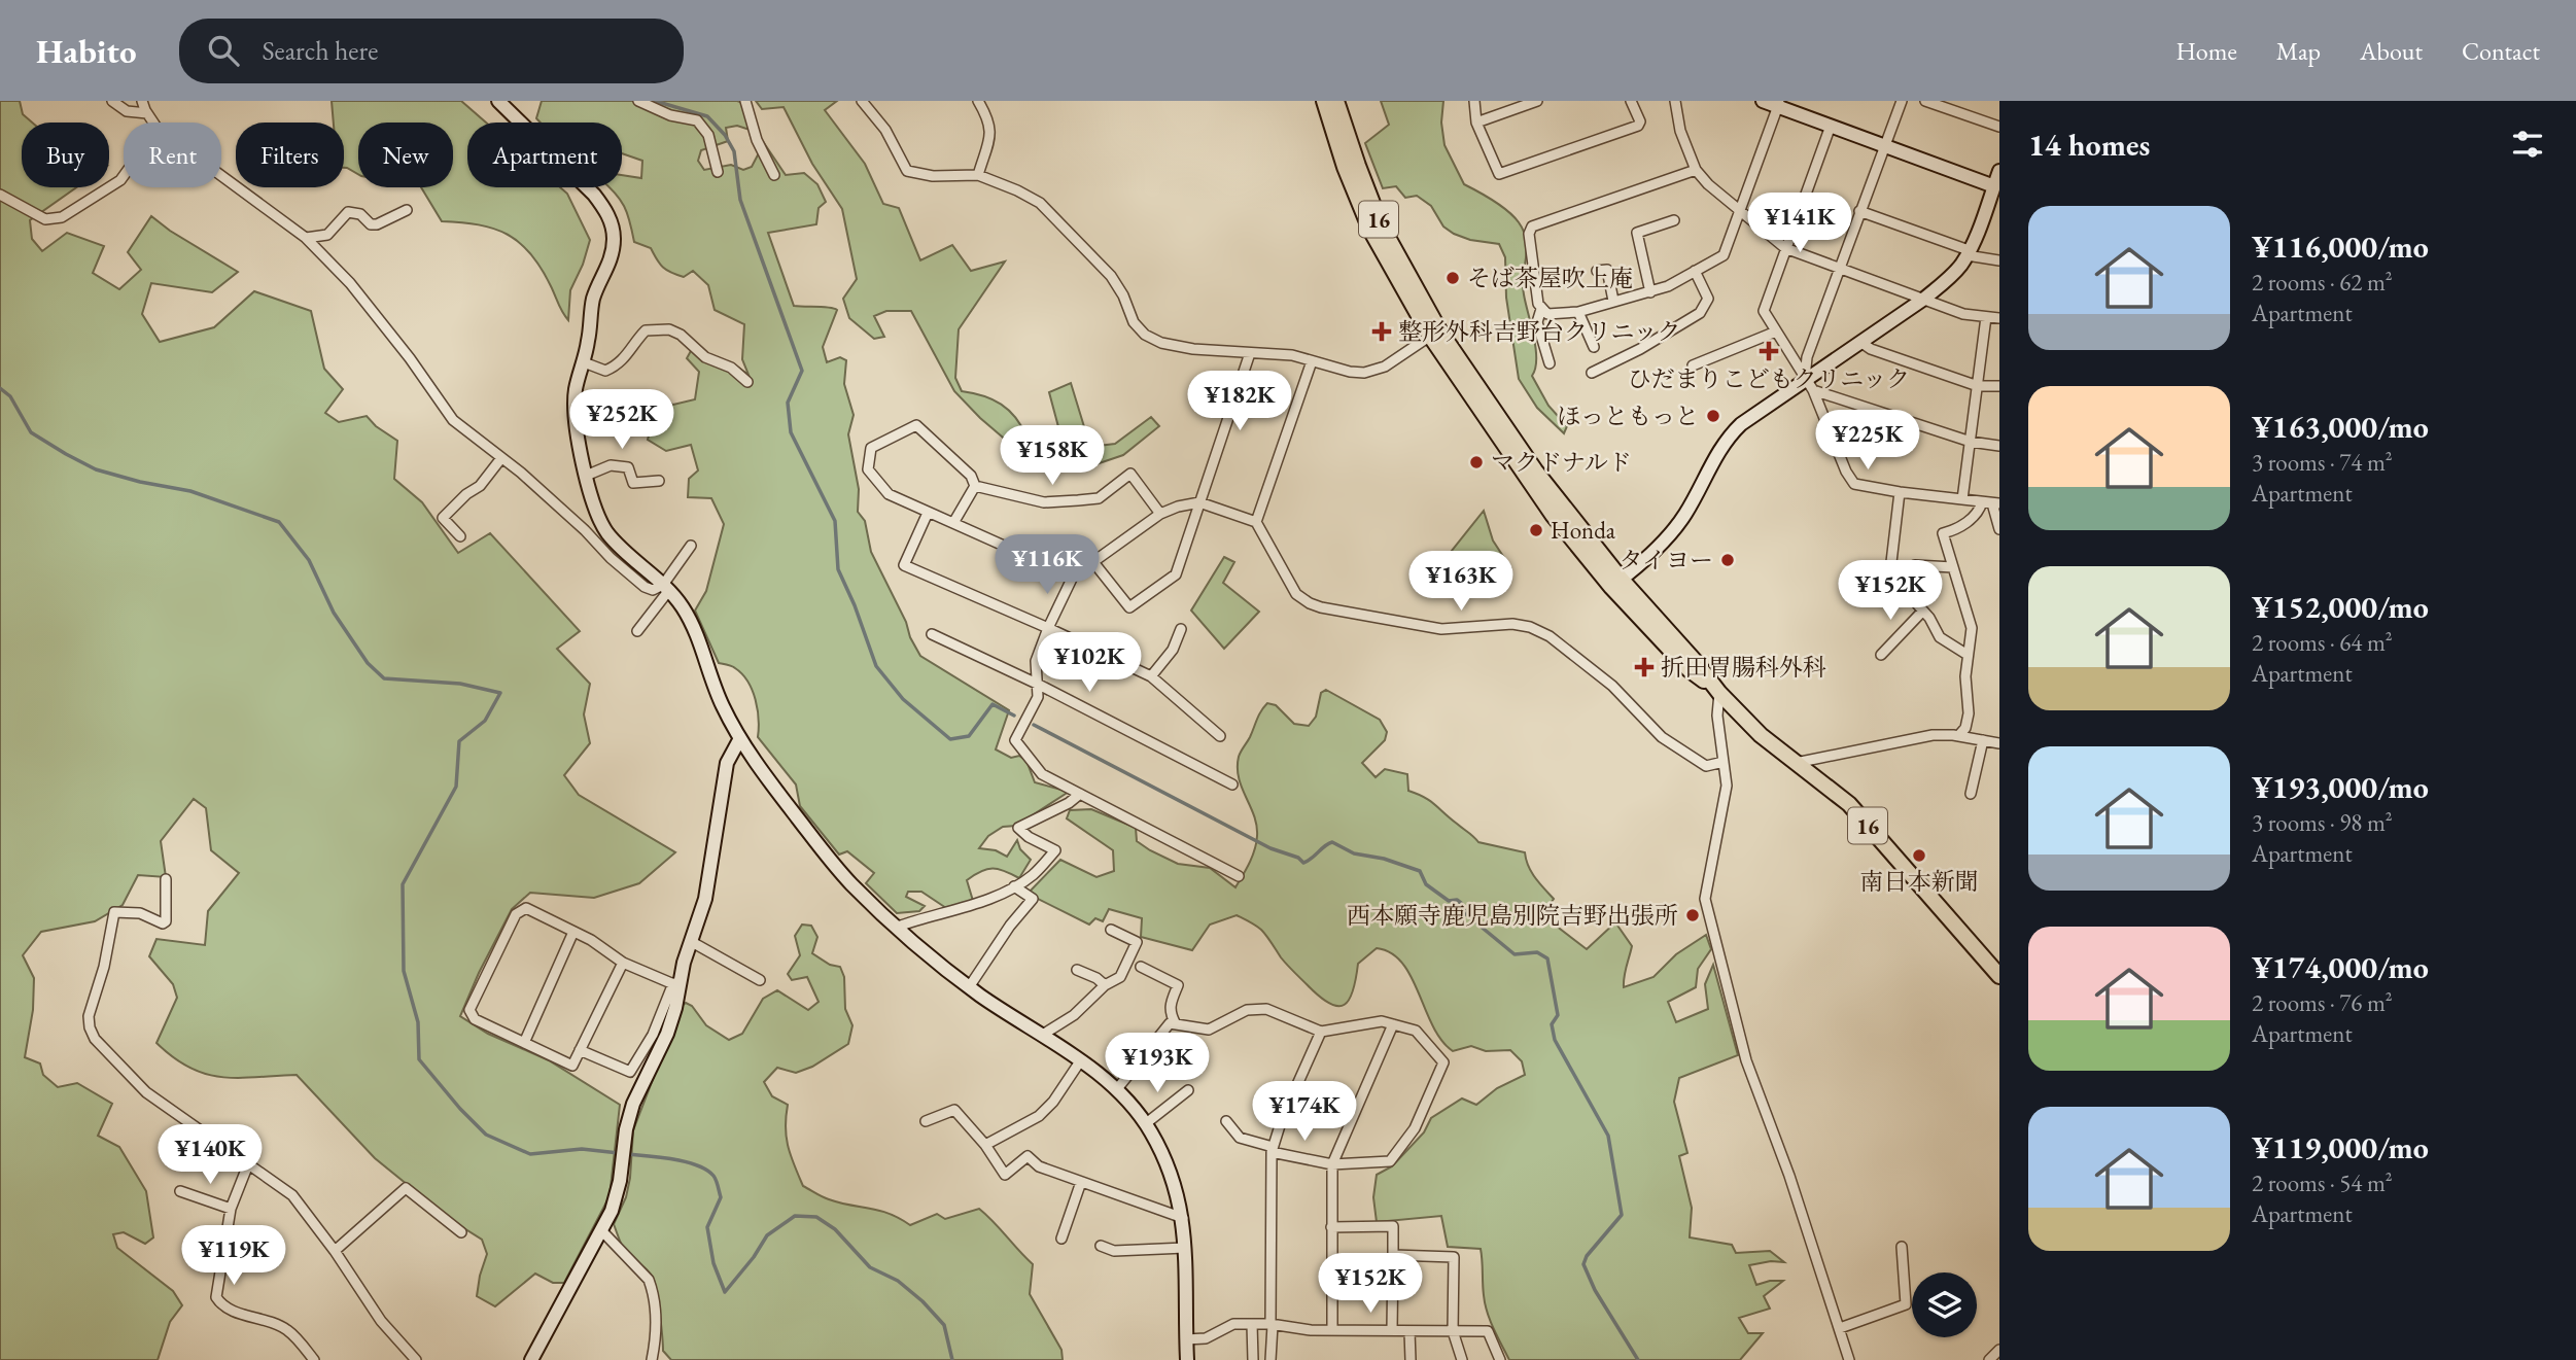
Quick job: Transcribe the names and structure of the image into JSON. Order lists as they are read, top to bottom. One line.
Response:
{"streets":{"main road":["16"]},"places":{"other":["そば茶屋吹上庵","ほっともっと","マクドナルド","Honda","タイヨー","南日本新聞","西本願寺鹿児島別院吉野出張所"],"health":["整形外科吉野台クリニック","ひだまりこどもクリニック","折田胃腸科外科"]},"page":{"header":"Habito","search":"Search here","nav":["Home","Map","About","Contact"],"heading":"14 homes","chip":["Buy","Rent","Filters","New","Apartment"],"list":[{"name":"¥116,000/mo","note":"2 rooms · 62 m² · Apartment"},{"name":"¥163,000/mo","note":"3 rooms · 74 m² · Apartment"},{"name":"¥152,000/mo","note":"2 rooms · 64 m² · Apartment"},{"name":"¥193,000/mo","note":"3 rooms · 98 m² · Apartment"},{"name":"¥174,000/mo","note":"2 rooms · 76 m² · Apartment"},{"name":"¥119,000/mo","note":"2 rooms · 54 m² · Apartment"}],"price":["¥141K","¥182K","¥252K","¥225K","¥158K","¥116K","¥163K","¥152K","¥102K","¥193K","¥174K","¥140K","¥119K","¥152K"]}}
